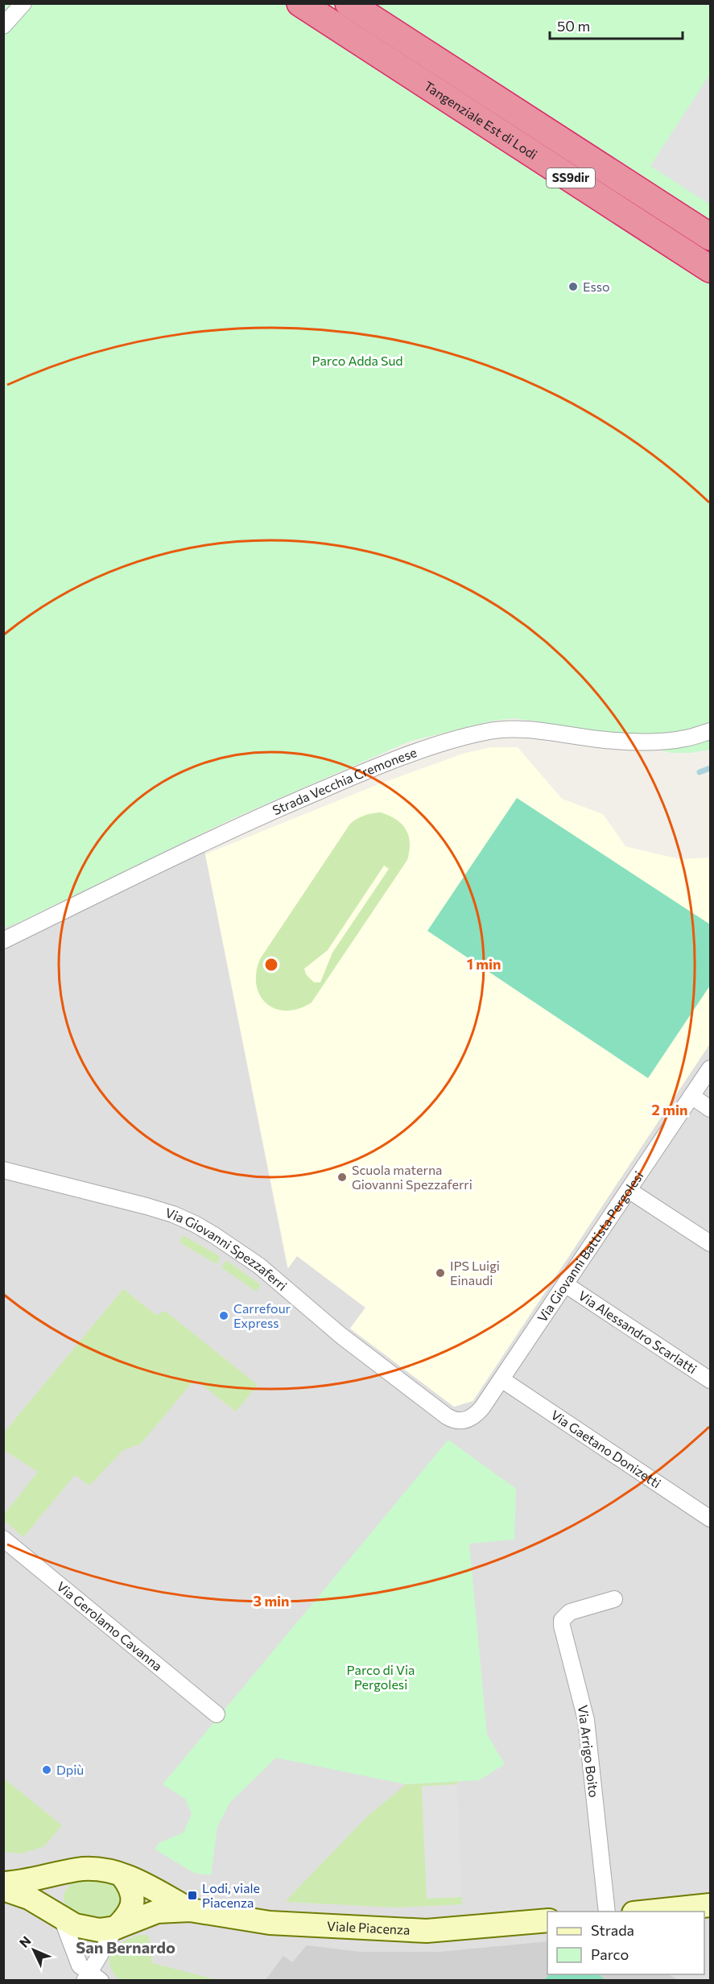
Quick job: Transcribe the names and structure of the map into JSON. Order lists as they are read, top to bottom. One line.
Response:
{"streets":{"highway":["Tangenziale Est di Lodi","SS9dir"],"street":["Strada Vecchia Cremonese","Via Giovanni Battista Pergolesi","Via Giovanni Spezzaferri","Via Alessandro Scarlatti","Via Gaetano Donizetti","Via Gerolamo Cavanna","Via Arrigo Boito","Viale Piacenza"]},"crossings":[["Via Giovanni Battista Pergolesi","Via Giovanni Spezzaferri"],["Via Giovanni Battista Pergolesi","Via Alessandro Scarlatti"],["Via Giovanni Battista Pergolesi","Via Gaetano Donizetti"]],"districts":["San Bernardo"],"parks":["Parco Adda Sud","Parco di Via Pergolesi"],"places":{"other":["Esso","Scuola materna Giovanni Spezzaferri","IPS Luigi Einaudi","Carrefour Express","Dpiù"],"transit":["Lodi, viale Piacenza"]},"legend":["Strada","Parco"],"scale_bar":"50 m","north":"top left","rings":["1 min","2 min","3 min"]}
